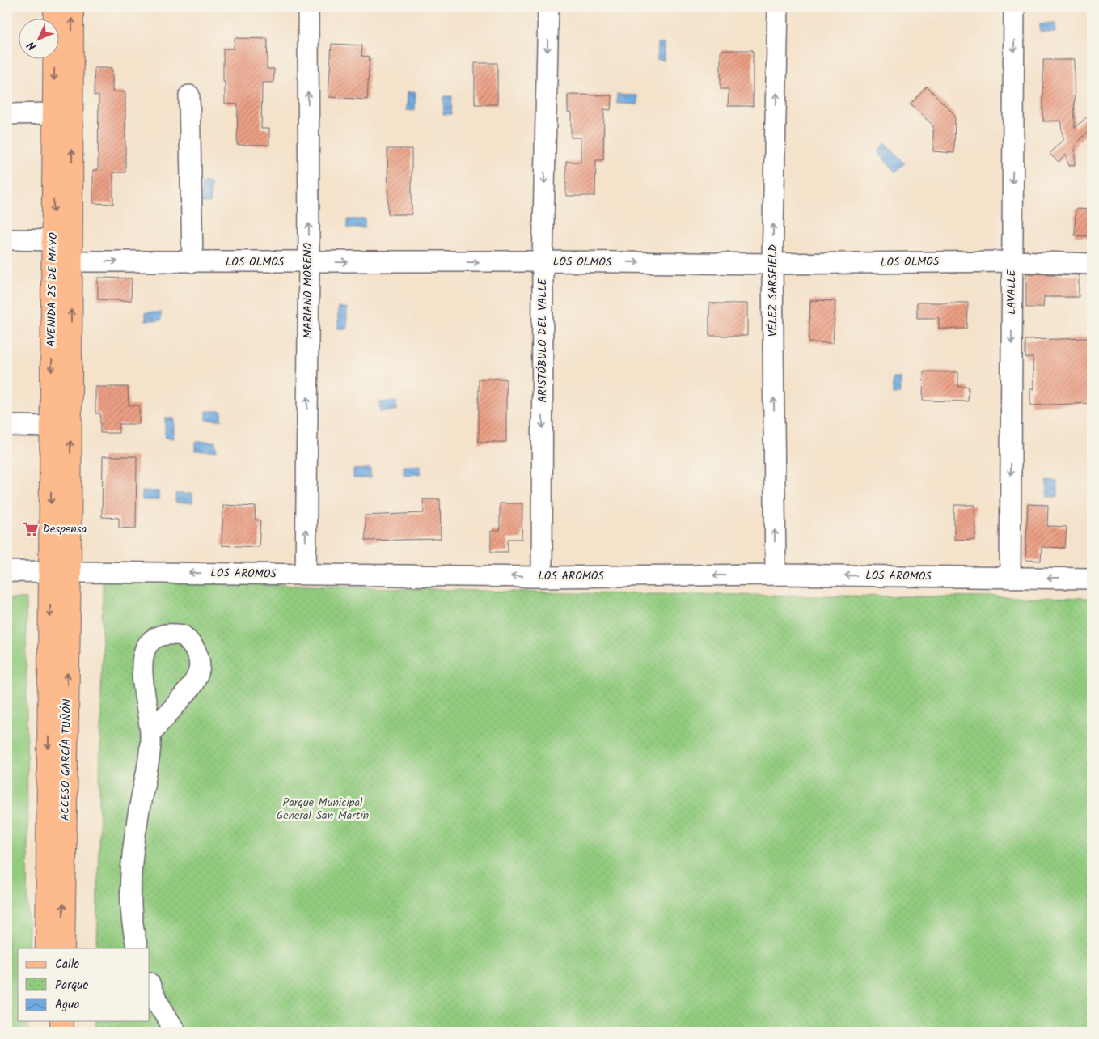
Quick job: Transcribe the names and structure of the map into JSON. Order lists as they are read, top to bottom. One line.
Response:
{"streets":{"main road":["AVENIDA 25 DE MAYO","ACCESO GARCÍA TUÑÓN"],"street":["LOS OLMOS","MARIANO MORENO","VÉLEZ SARSFIELD","LAVALLE","ARISTÓBULO DEL VALLE","LOS AROMOS"]},"crossings":[["LOS OLMOS","AVENIDA 25 DE MAYO"],["LOS OLMOS","MARIANO MORENO"],["LOS OLMOS","VÉLEZ SARSFIELD"],["LOS OLMOS","LAVALLE"],["LOS OLMOS","ARISTÓBULO DEL VALLE"],["AVENIDA 25 DE MAYO","LOS AROMOS"],["AVENIDA 25 DE MAYO","ACCESO GARCÍA TUÑÓN"],["MARIANO MORENO","LOS AROMOS"],["VÉLEZ SARSFIELD","LOS AROMOS"],["LAVALLE","LOS AROMOS"],["ARISTÓBULO DEL VALLE","LOS AROMOS"],["LOS AROMOS","ACCESO GARCÍA TUÑÓN"]],"one_way":["LOS OLMOS","MARIANO MORENO","VÉLEZ SARSFIELD","LAVALLE","ARISTÓBULO DEL VALLE","LOS AROMOS"],"parks":["Parque Municipal General San Martín"],"places":{"supermarket":["Despensa"]},"legend":["Calle","Parque","Agua"],"north":"bottom left"}
